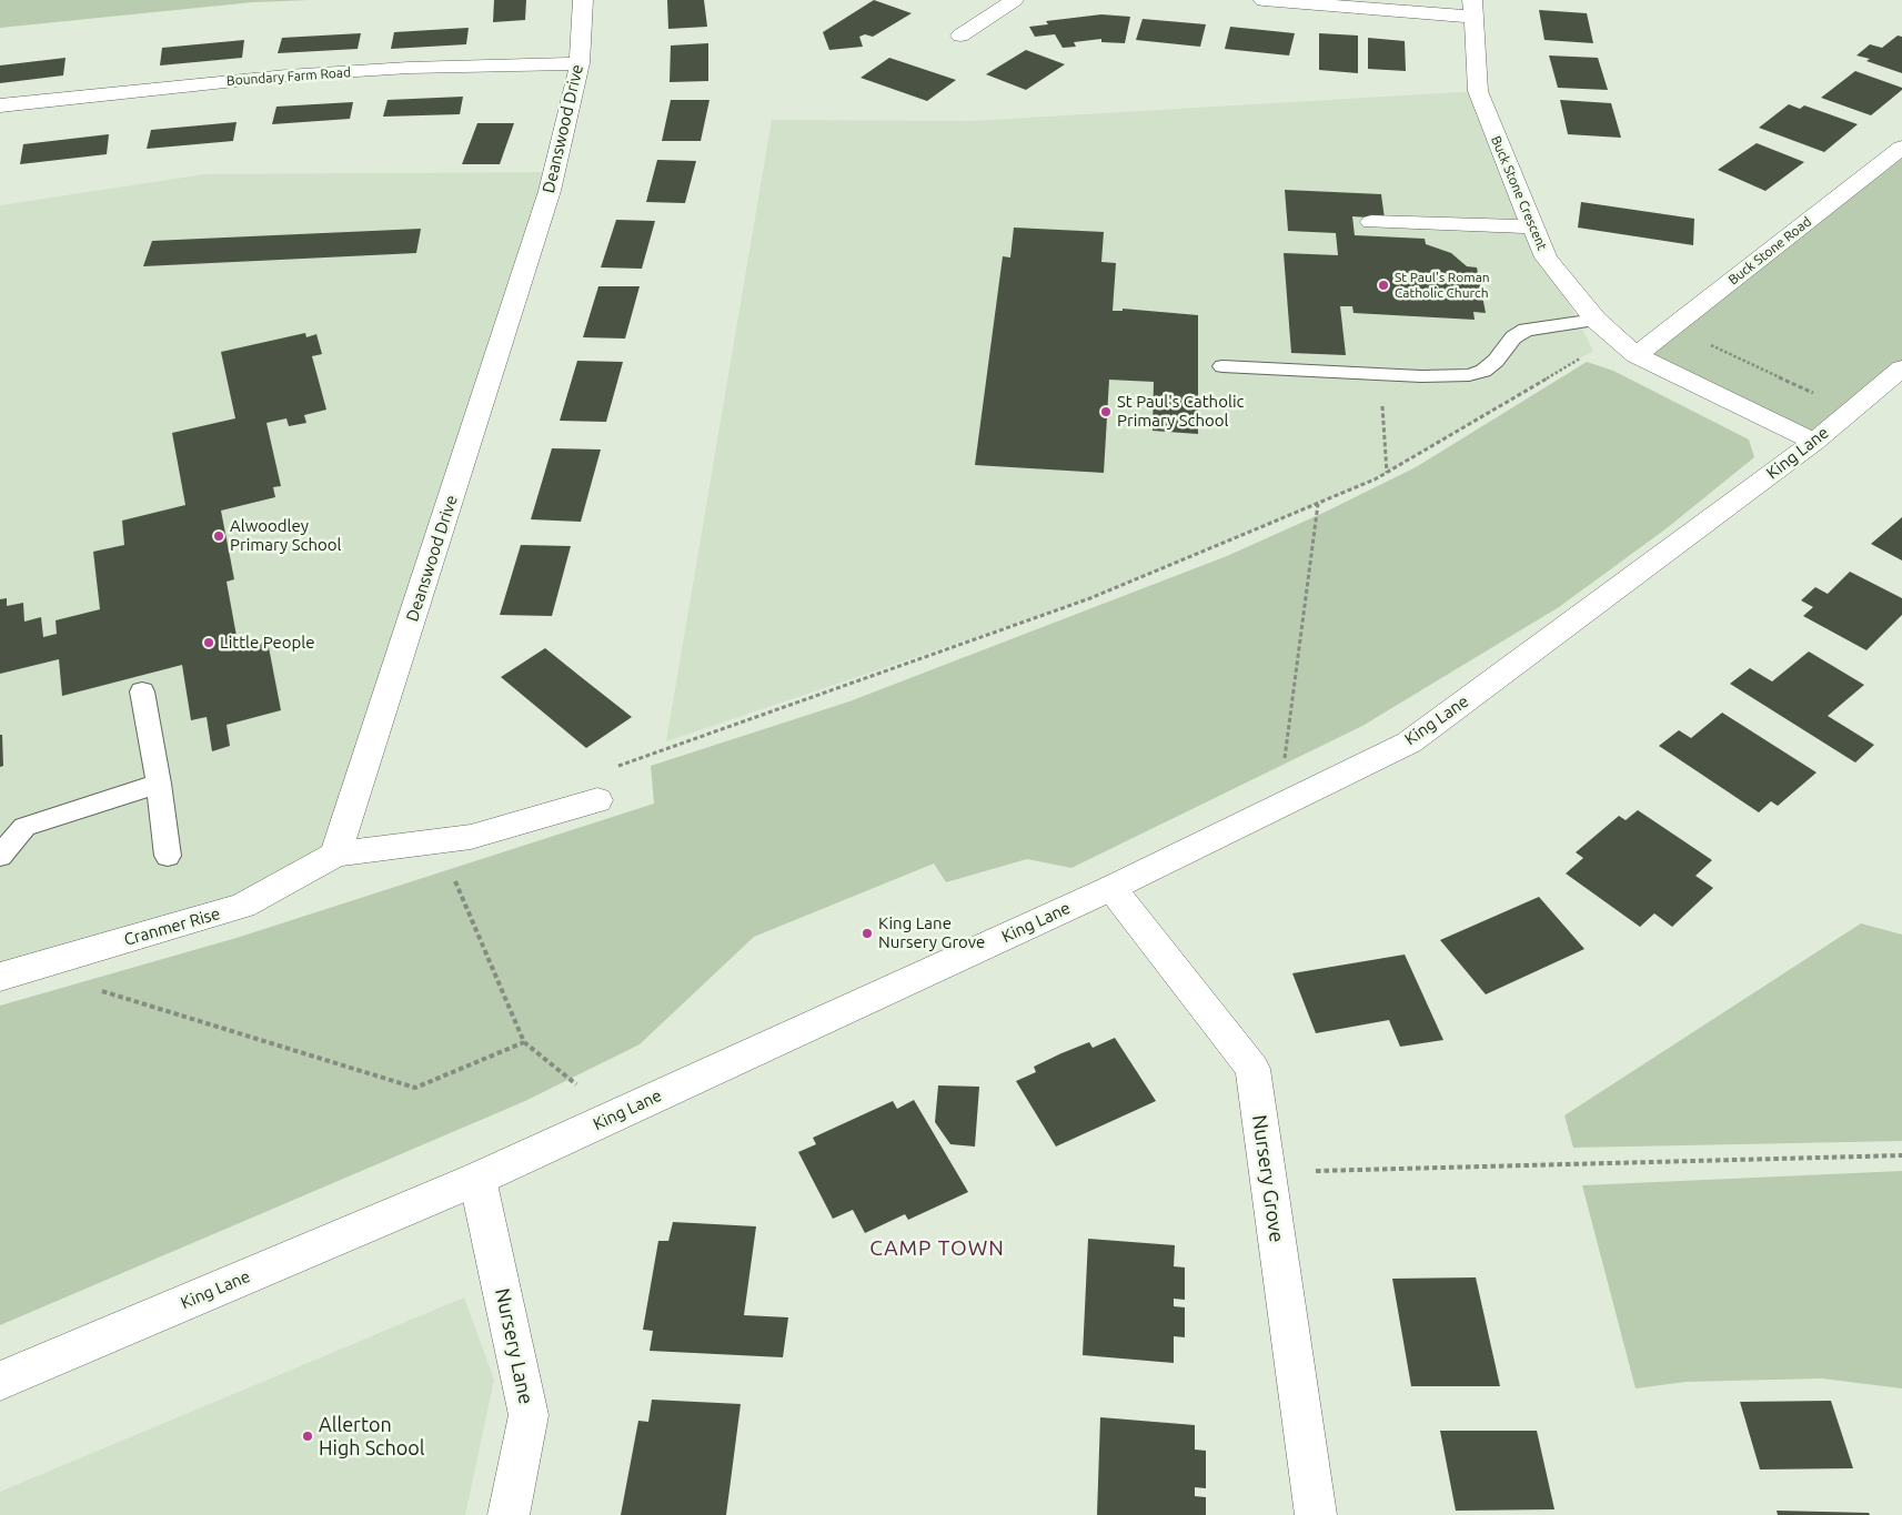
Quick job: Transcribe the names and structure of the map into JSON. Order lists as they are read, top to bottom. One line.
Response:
{"streets":{"street":["Boundary Farm Road","Deanswood Drive","Buck Stone Crescent","Buck Stone Road","King Lane","Cranmer Rise","Nursery Grove","Nursery Lane"]},"crossings":[["Boundary Farm Road","Deanswood Drive"],["Deanswood Drive","Cranmer Rise"],["Buck Stone Crescent","Buck Stone Road"],["Buck Stone Crescent","King Lane"],["King Lane","Nursery Grove"],["King Lane","Nursery Lane"]],"districts":["CAMP TOWN"],"places":["St Paul's Roman Catholic Church","St Paul's Catholic Primary School","Alwoodley Primary School","Little People","King Lane Nursery Grove","Allerton High School"]}
